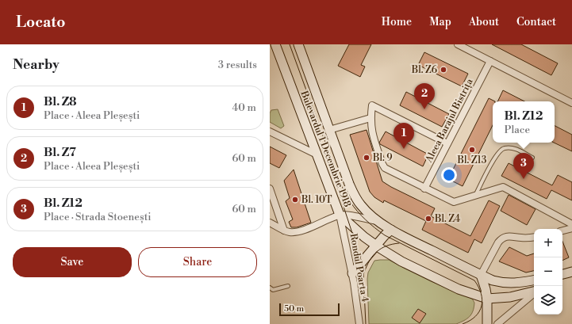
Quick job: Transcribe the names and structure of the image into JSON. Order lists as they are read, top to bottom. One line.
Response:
{"streets":{"main road":["Bulevardul 1 Decembrie 1918"],"street":["Aleea Barajul Bistrița","Rondul Poarta 4"]},"crossings":[["Bulevardul 1 Decembrie 1918","Rondul Poarta 4"]],"places":["Bl. Z6","Bl. Z13","Bl. 9","Bl. 10T","Bl. Z4"],"scale_bar":"50 m","page":{"header":"Locato","nav":["Home","Map","About","Contact"],"heading":["Nearby","3 results"],"pins":["2","1","3"],"list":[{"mark":"1","name":"Bl. Z8","note":"Place · Aleea Pleșești","value":"40 m"},{"mark":"2","name":"Bl. Z7","note":"Place · Aleea Pleșești","value":"60 m"},{"mark":"3","name":"Bl. Z12","note":"Place · Strada Stoenești","value":"60 m"}],"popup":["Bl. Z12","Place"],"map_buttons":["+","−"],"buttons":["Save","Share"],"scale":"50 m"}}
